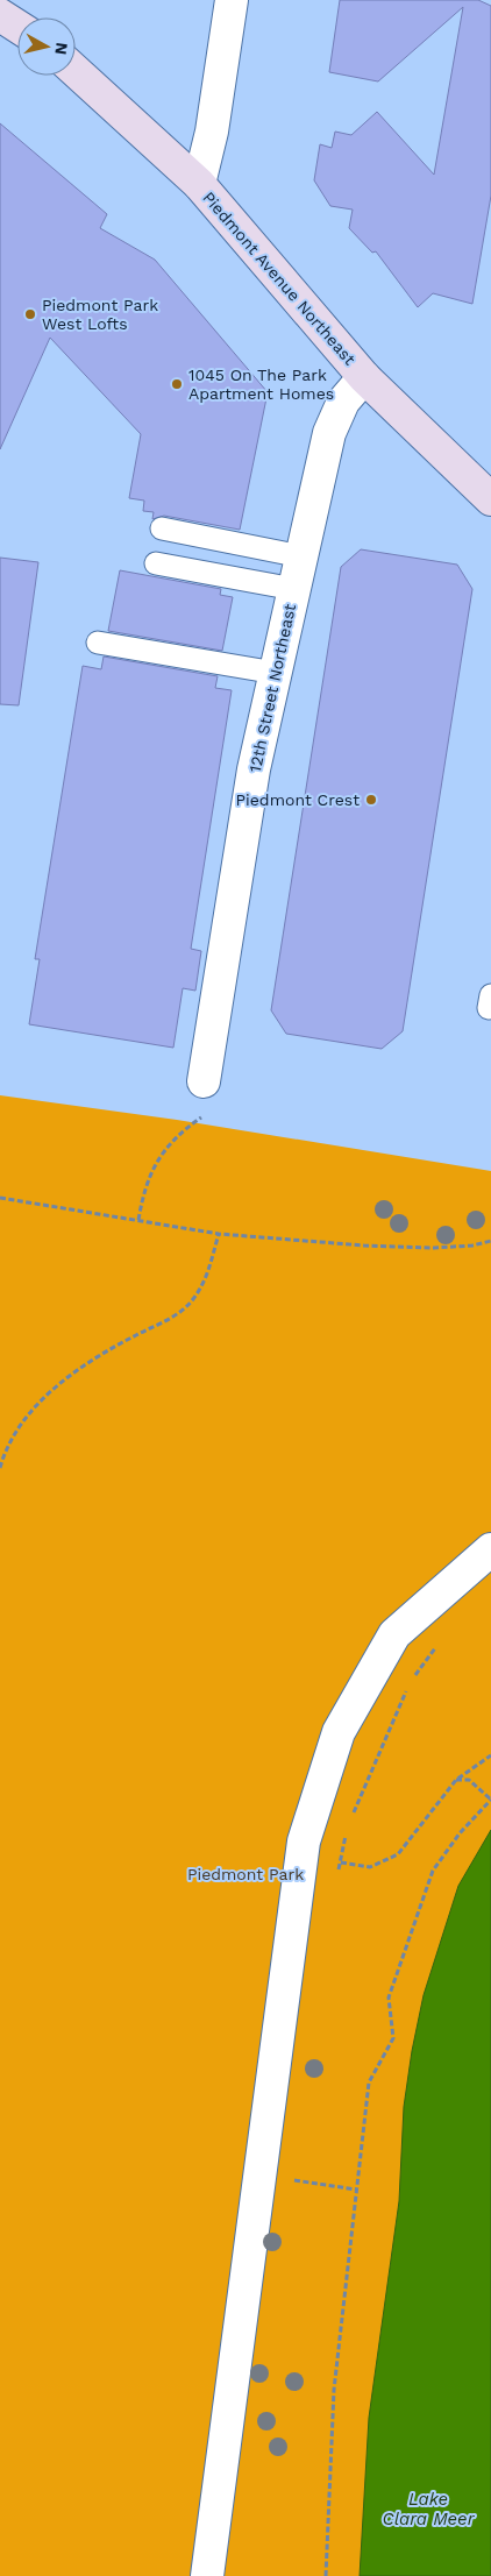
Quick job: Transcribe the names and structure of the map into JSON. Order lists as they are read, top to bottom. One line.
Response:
{"streets":{"main road":["Piedmont Avenue Northeast"],"street":["12th Street Northeast"]},"crossings":[["Piedmont Avenue Northeast","12th Street Northeast"]],"water":["Lake Clara Meer"],"parks":["Piedmont Park"],"places":["Piedmont Park West Lofts","1045 On The Park Apartment Homes","Piedmont Crest"],"north":"right"}
